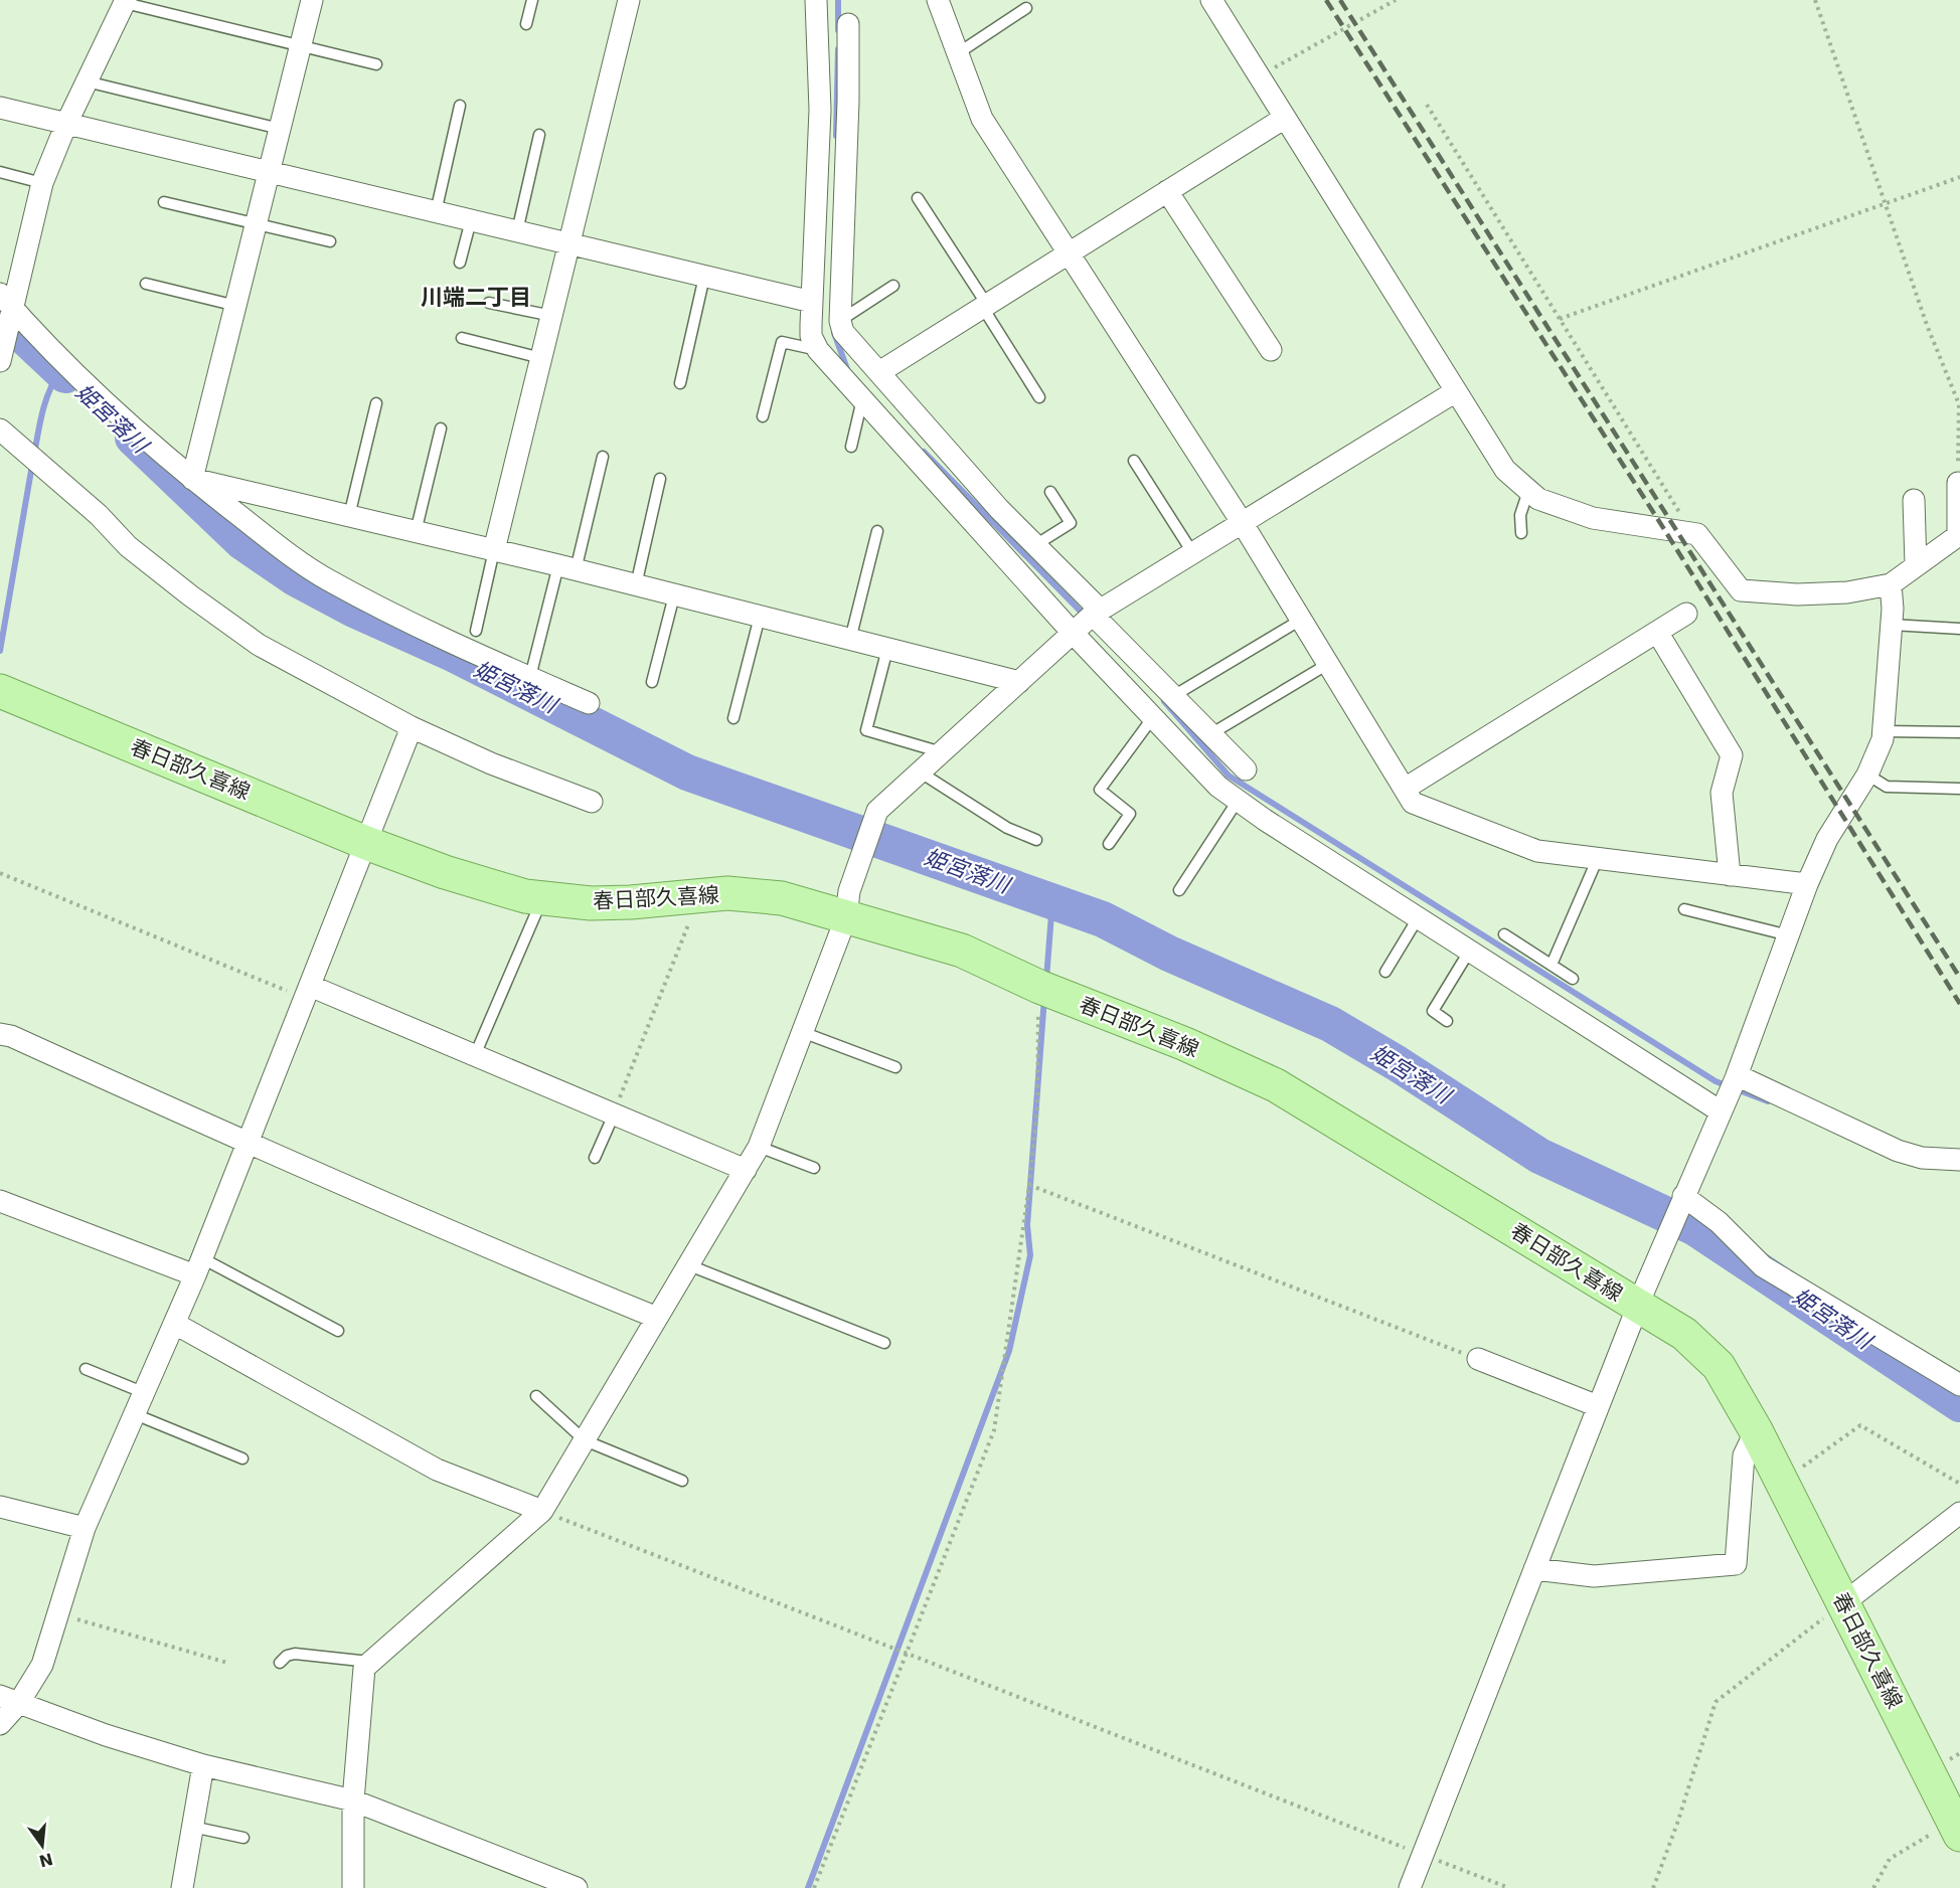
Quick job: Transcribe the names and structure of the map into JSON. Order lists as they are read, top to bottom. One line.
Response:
{"streets":{"main road":["春日部久喜線"]},"districts":["川端二丁目"],"water":["姫宮落川"],"north":"bottom"}
